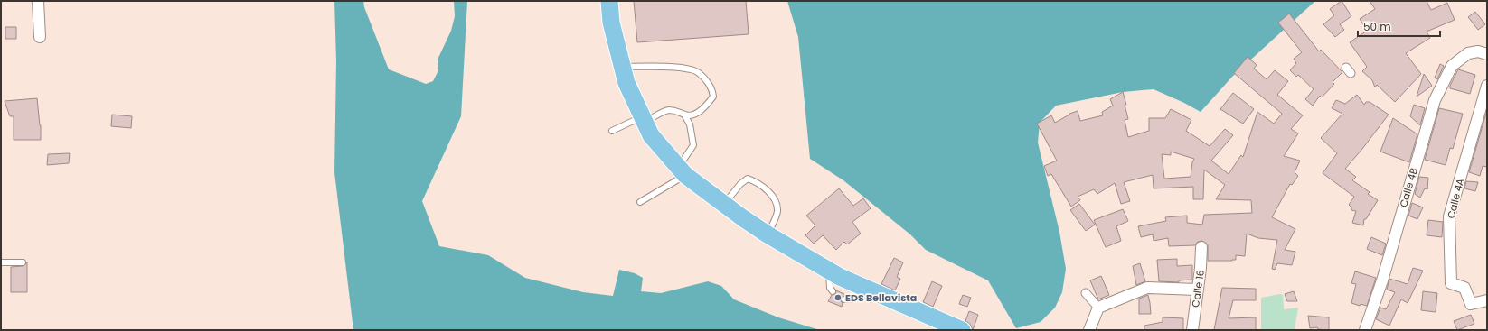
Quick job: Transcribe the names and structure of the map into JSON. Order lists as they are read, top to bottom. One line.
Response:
{"streets":{"street":["Calle 4B","Calle 4A","Calle 16"]},"places":["EDS Bellavista"],"scale_bar":"50 m"}
